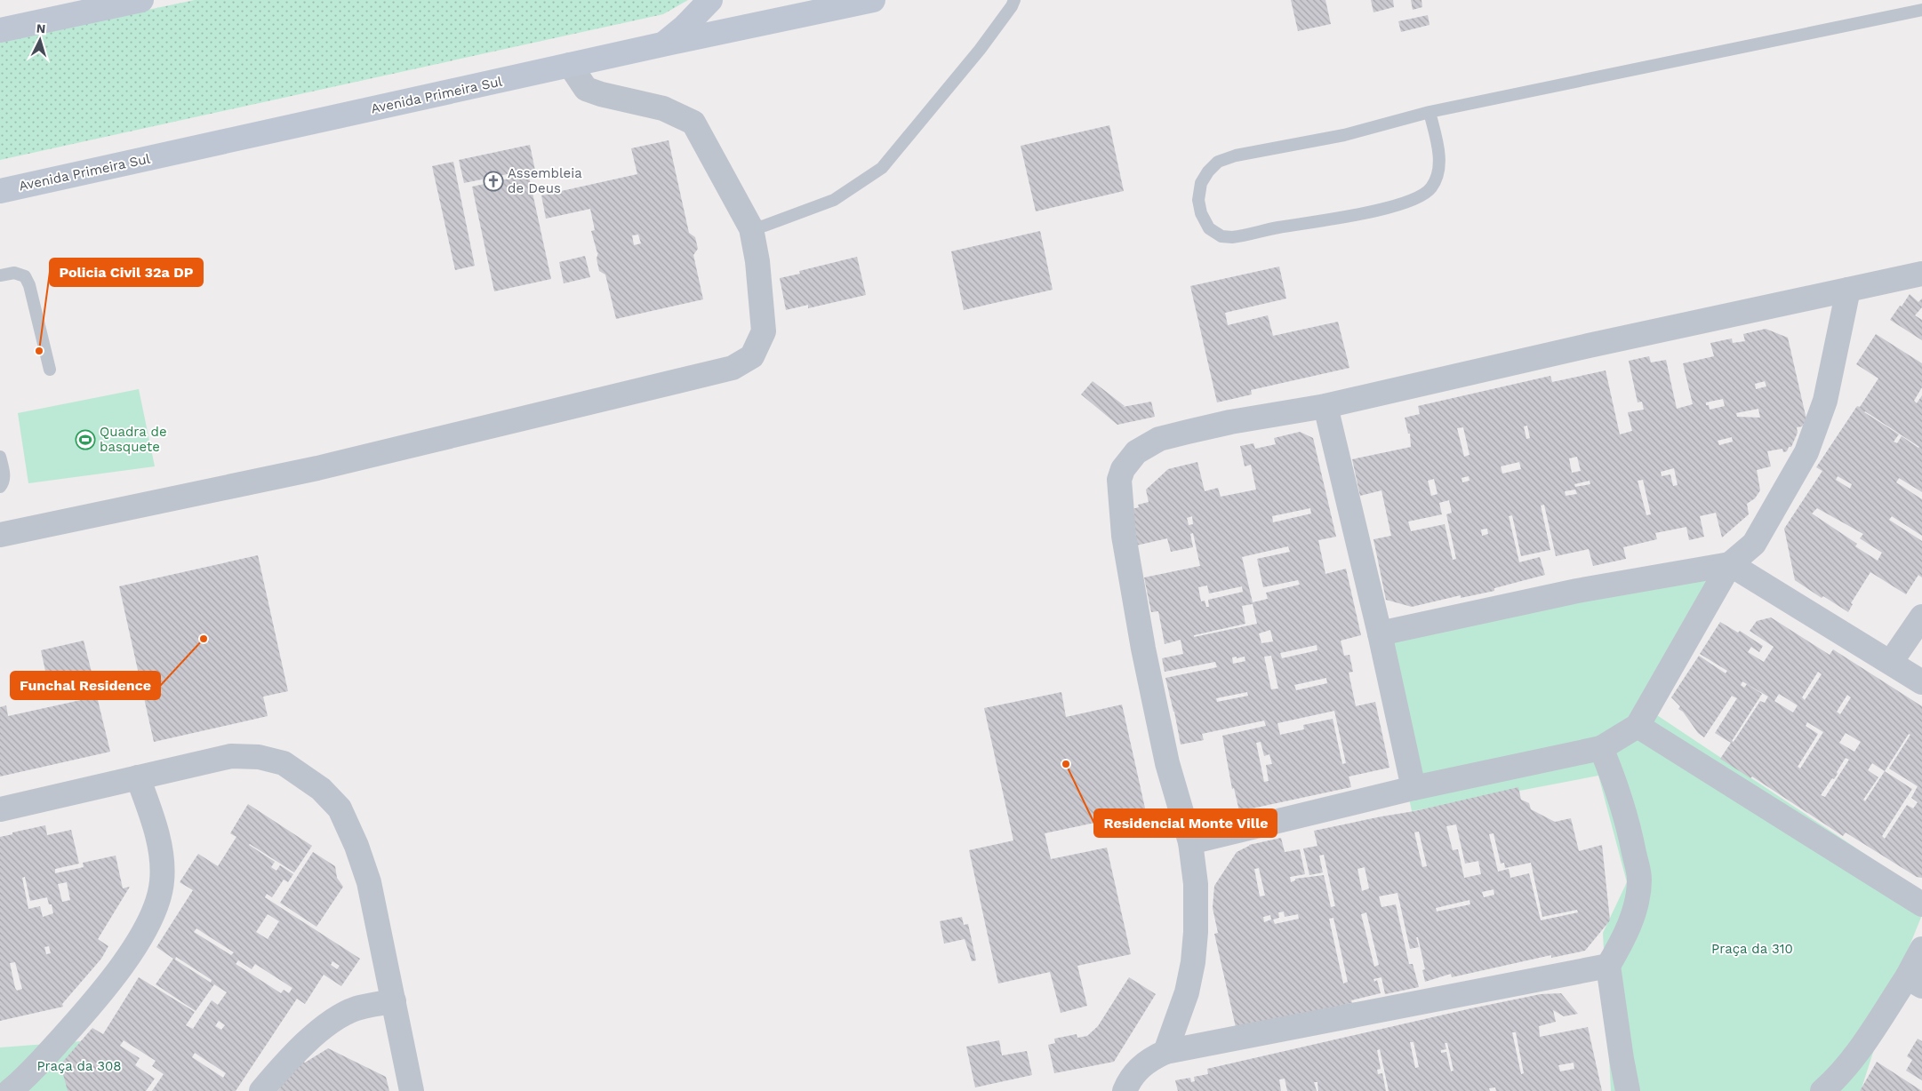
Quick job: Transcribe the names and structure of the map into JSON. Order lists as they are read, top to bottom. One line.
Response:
{"streets":{"main road":["Avenida Primeira Sul"]},"parks":["Praça da 310","Praça da 308"],"places":{"church":["Assembleia de Deus"],"other":["Policia Civil 32a DP","Funchal Residence","Residencial Monte Ville"],"sports":["Quadra de basquete"]},"north":"top"}
